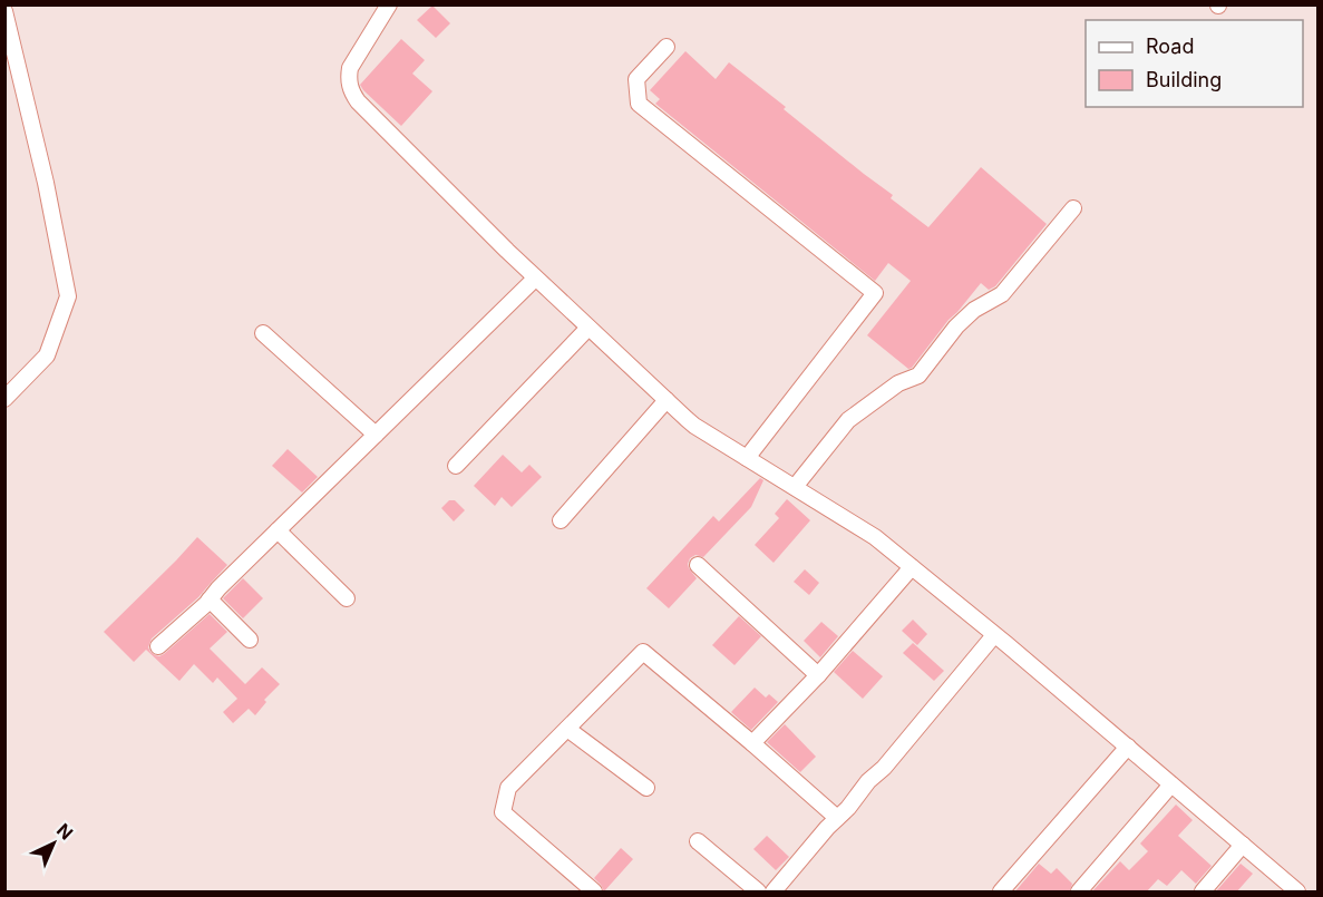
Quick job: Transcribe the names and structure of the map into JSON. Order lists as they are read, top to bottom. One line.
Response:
{"legend":["Road","Building"],"north":"top right"}
